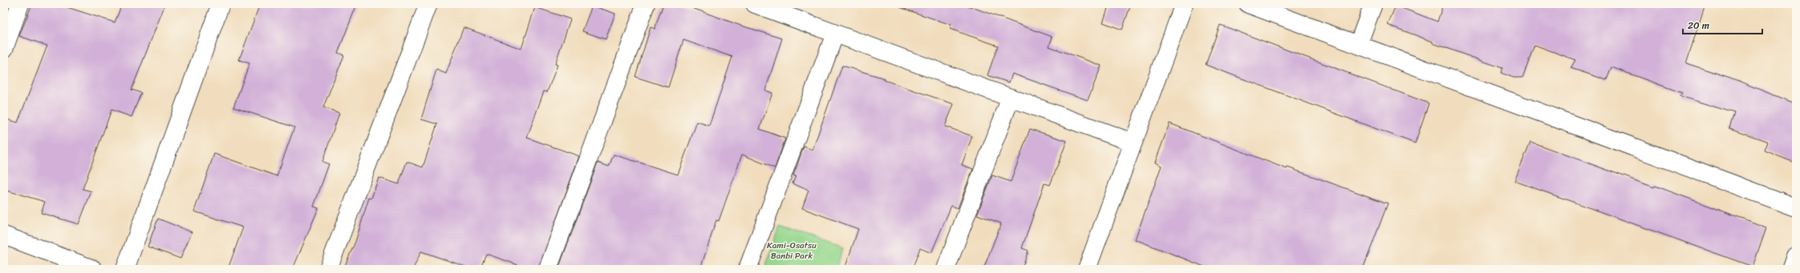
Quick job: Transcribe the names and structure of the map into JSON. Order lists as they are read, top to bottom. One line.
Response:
{"parks":["Kami-Osatsu Banbi Park"],"scale_bar":"20 m"}
